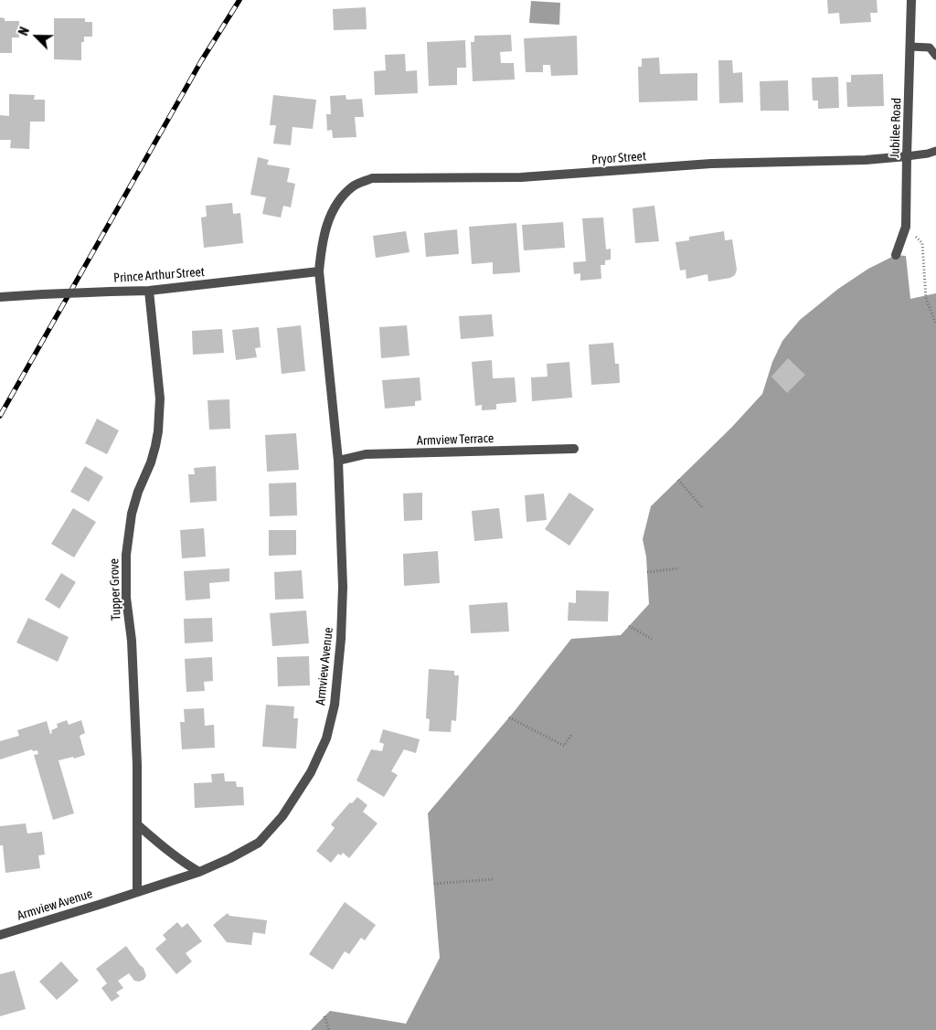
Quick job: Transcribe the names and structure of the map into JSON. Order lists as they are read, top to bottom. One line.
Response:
{"streets":{"street":["Jubilee Road","Pryor Street","Prince Arthur Street","Armview Terrace","Tupper Grove","Armview Avenue"]},"crossings":[["Jubilee Road","Pryor Street"],["Pryor Street","Armview Avenue"],["Prince Arthur Street","Tupper Grove"],["Prince Arthur Street","Armview Avenue"],["Armview Terrace","Armview Avenue"],["Tupper Grove","Armview Avenue"]],"north":"top left"}
